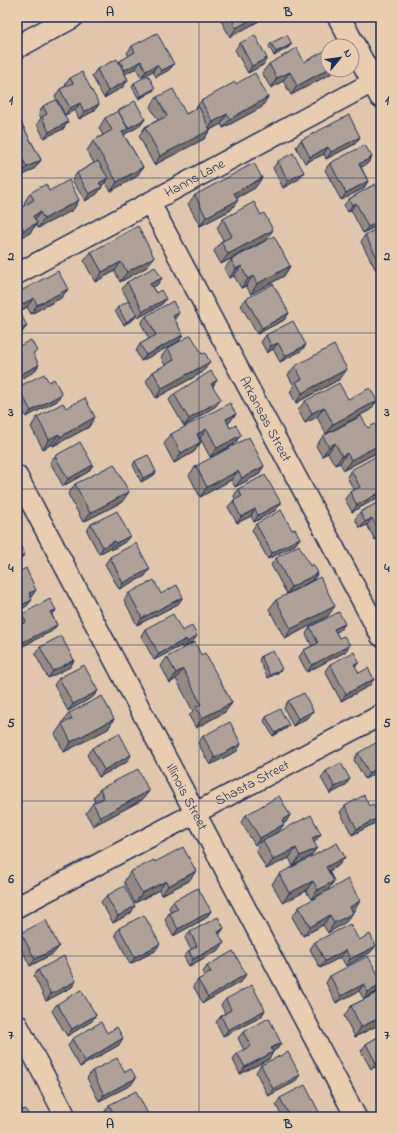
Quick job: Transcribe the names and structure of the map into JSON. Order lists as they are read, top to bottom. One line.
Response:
{"streets":{"street":["Hanns Lane","Arkansas Street","Shasta Street","Illinois Street"]},"crossings":[["Hanns Lane","Arkansas Street"],["Shasta Street","Illinois Street"]],"north":"top right","grid":{"columns":["A","B"],"rows":["1","2","3","4","5","6","7"]}}
